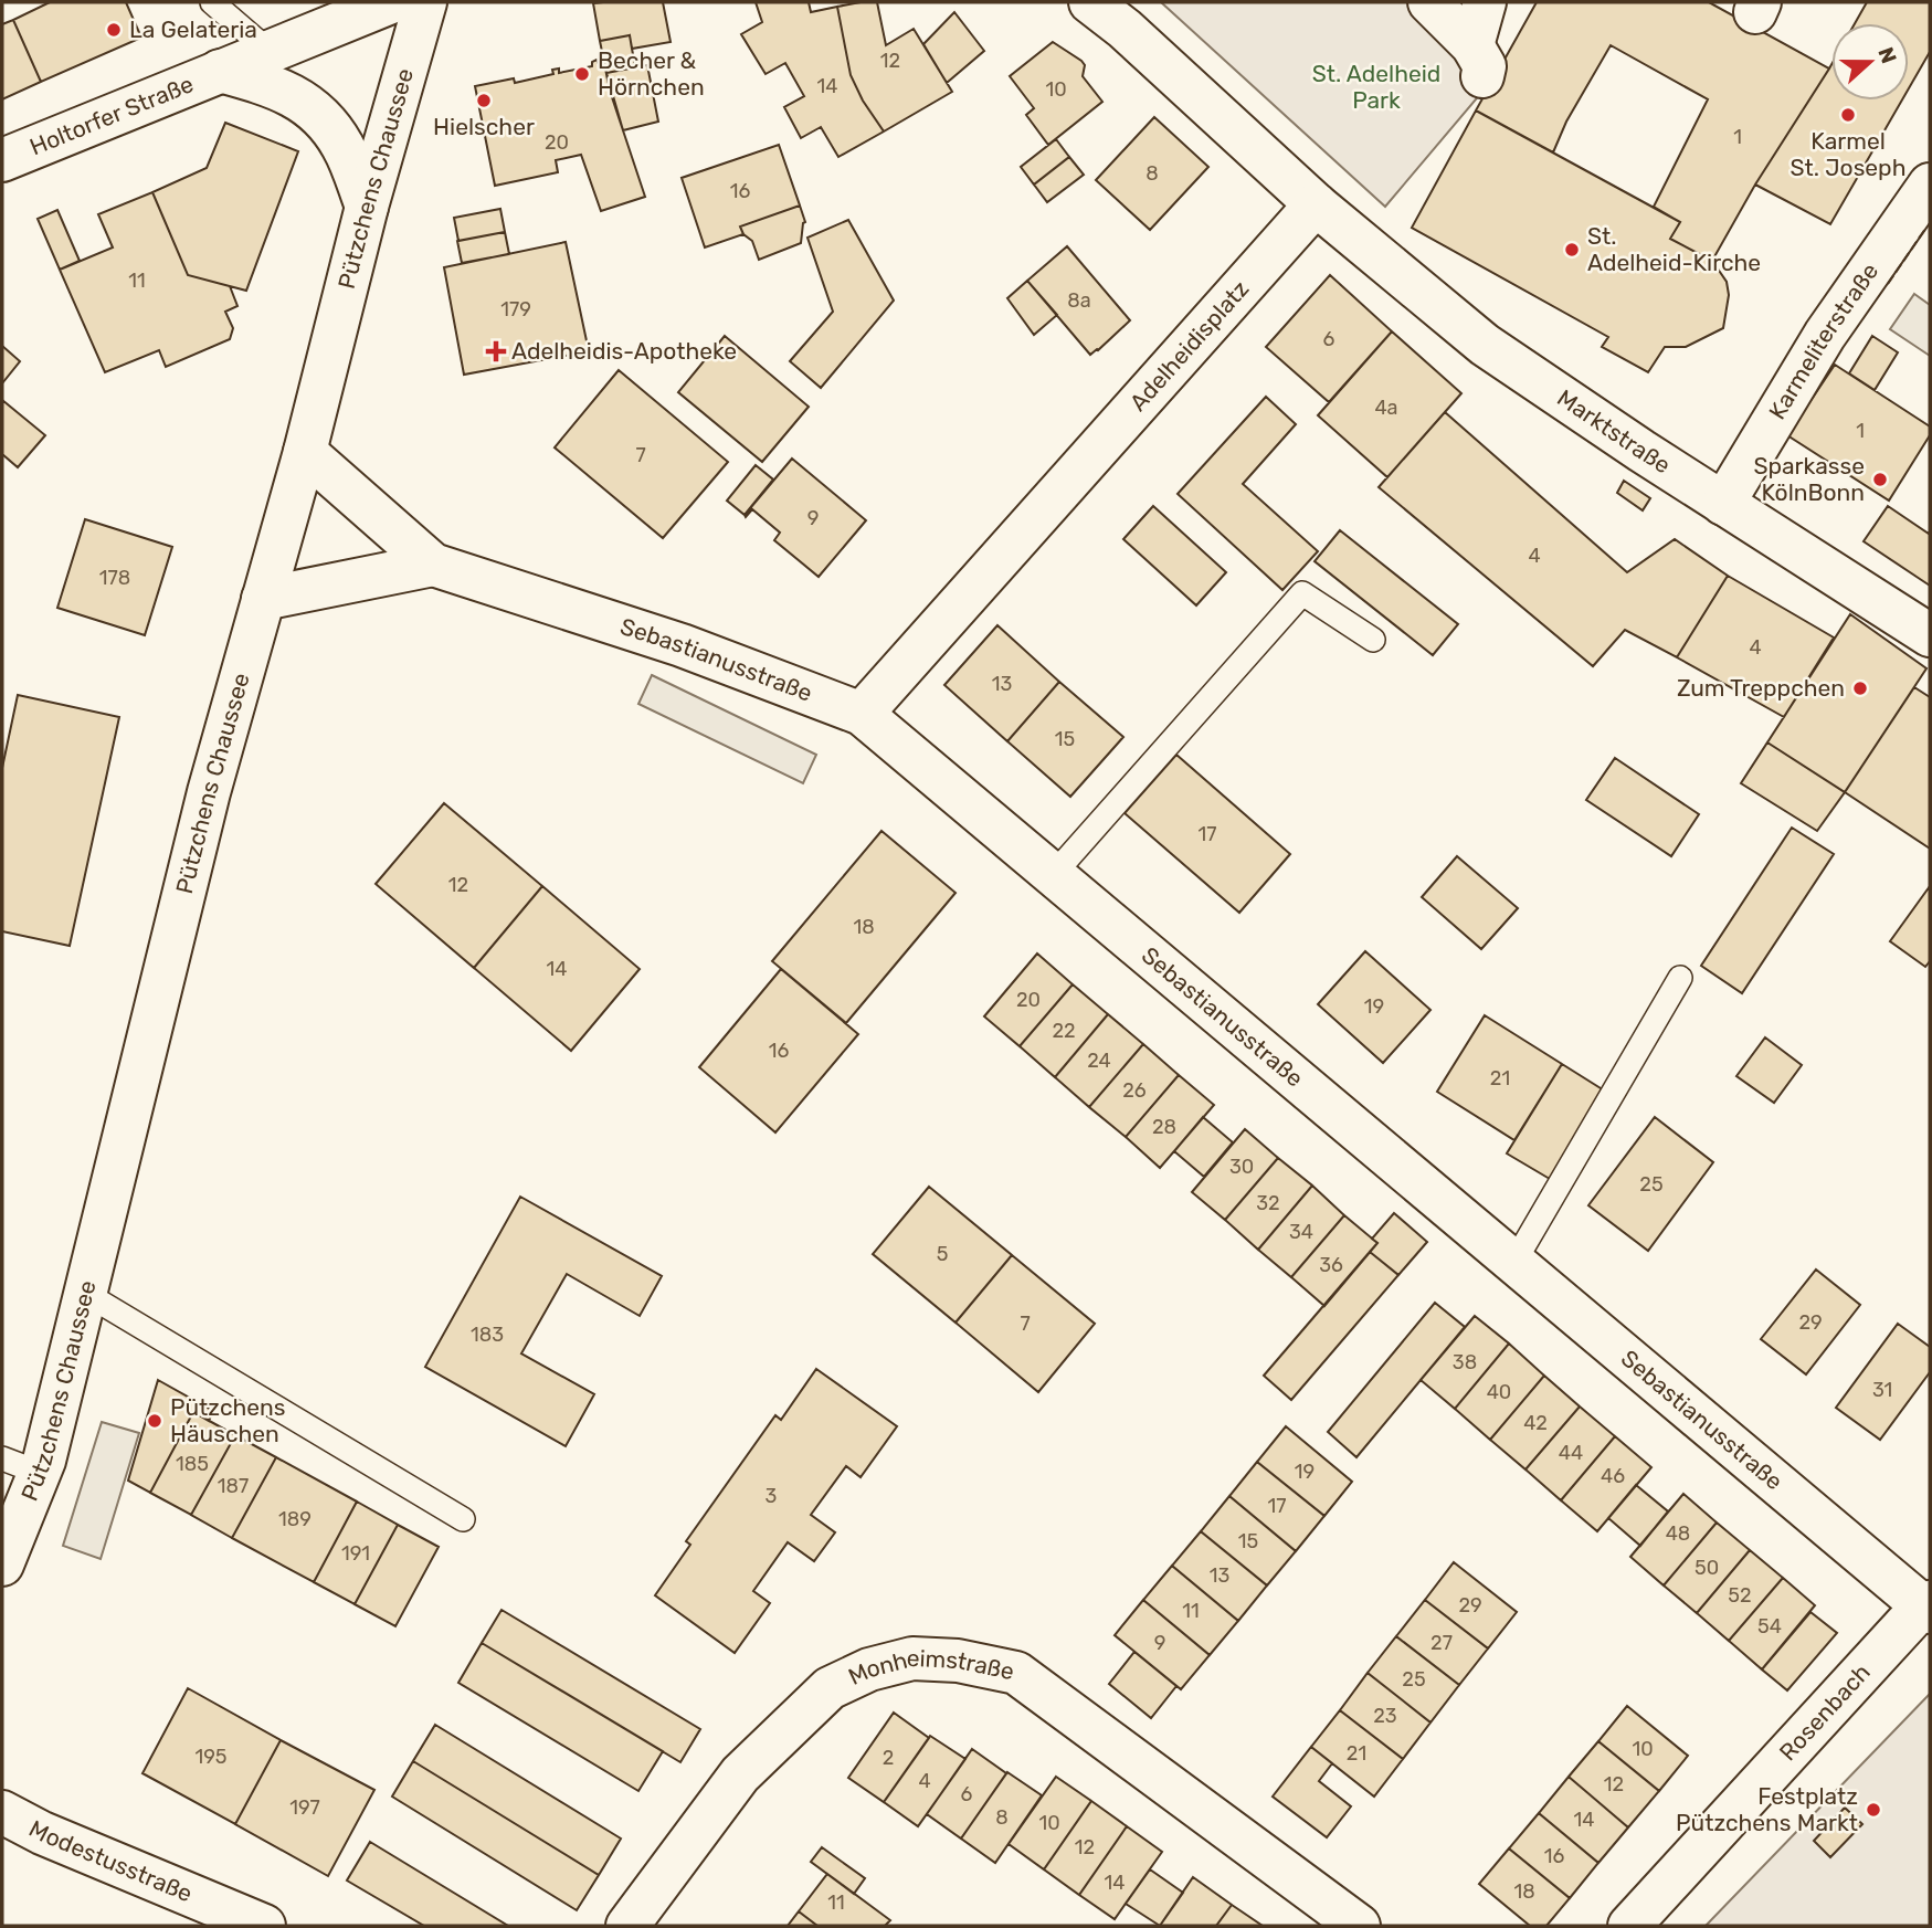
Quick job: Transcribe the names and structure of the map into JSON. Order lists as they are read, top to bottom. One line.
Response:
{"streets":{"street":["Holtorfer Straße","Pützchens Chaussee","Karmeliterstraße","Adelheidisplatz","Marktstraße","Sebastianusstraße","Monheimstraße","Rosenbach","Modestusstraße"]},"crossings":[["Holtorfer Straße","Pützchens Chaussee"],["Pützchens Chaussee","Sebastianusstraße"],["Karmeliterstraße","Marktstraße"],["Adelheidisplatz","Marktstraße"],["Adelheidisplatz","Sebastianusstraße"],["Sebastianusstraße","Rosenbach"]],"parks":["St. Adelheid Park"],"places":{"other":["La Gelateria","Becher & Hörnchen","Hielscher","Karmel St. Joseph","St. Adelheid-Kirche","Sparkasse KölnBonn","Zum Treppchen","Pützchens Häuschen","Festplatz Pützchens Markt"],"health":["Adelheidis-Apotheke"]},"house_numbers":["12","14","10","1","20","8","16","11","8a","179","6","4a","1","7","9","4","178","4","13","15","17","12","18","14","20","19","22","16","24","21","26","28","30","25","32","34","5","36","29","7","183","38","31","40","42","44","185","19","46","187","3","17","189","48","15","191","50","13","52","29","11","54","9","27","25","23","10","21","195","2","4","12","6","197","8","14","10","12","16","14","18","11"],"north":"right"}
